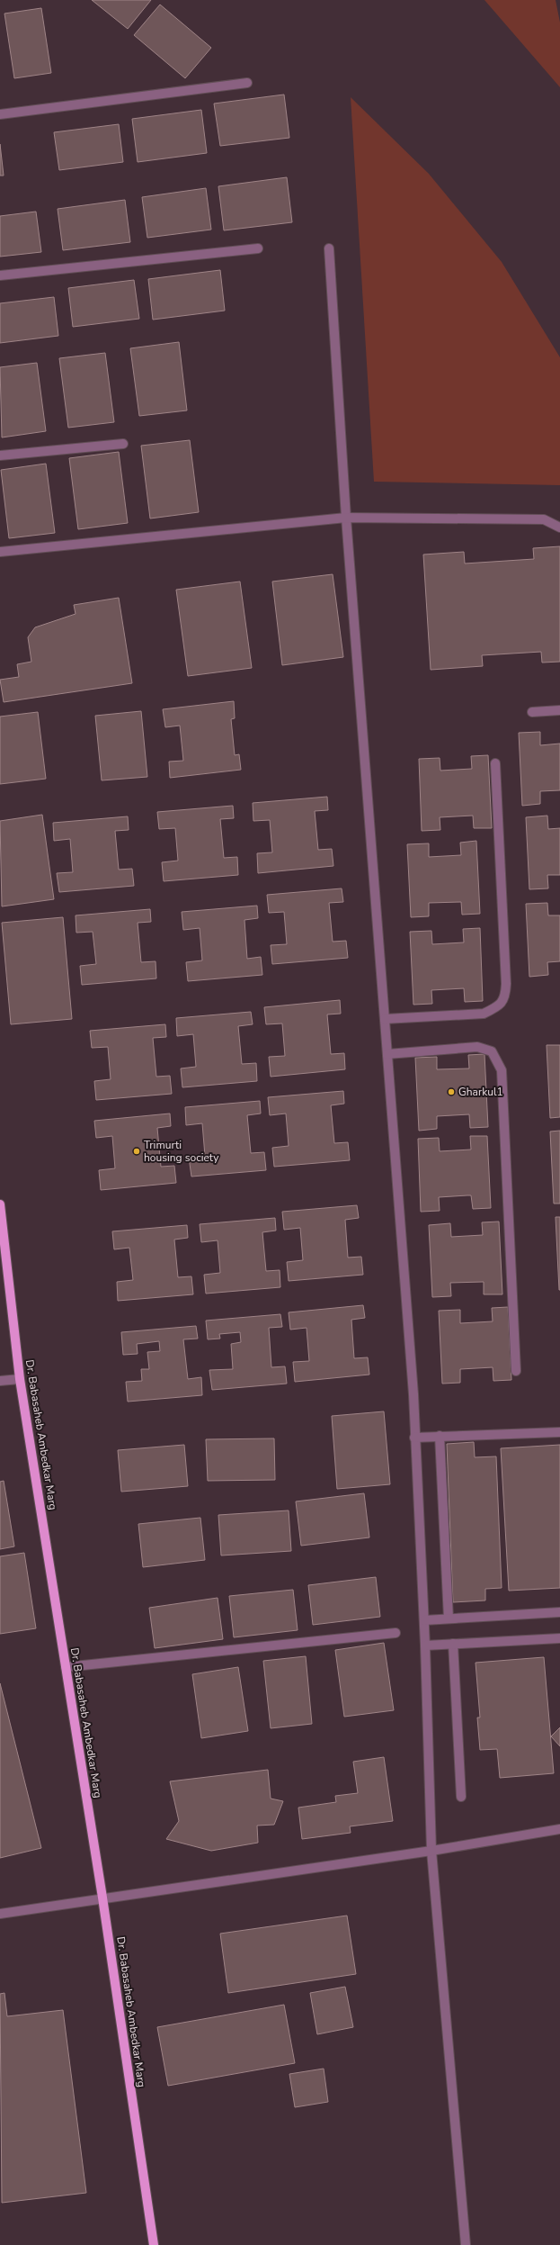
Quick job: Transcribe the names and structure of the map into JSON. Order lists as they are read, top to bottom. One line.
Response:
{"streets":{"main road":["Dr. Babasaheb Ambedkar Marg"]},"places":["Gharkul1","Trimurti housing society"]}
